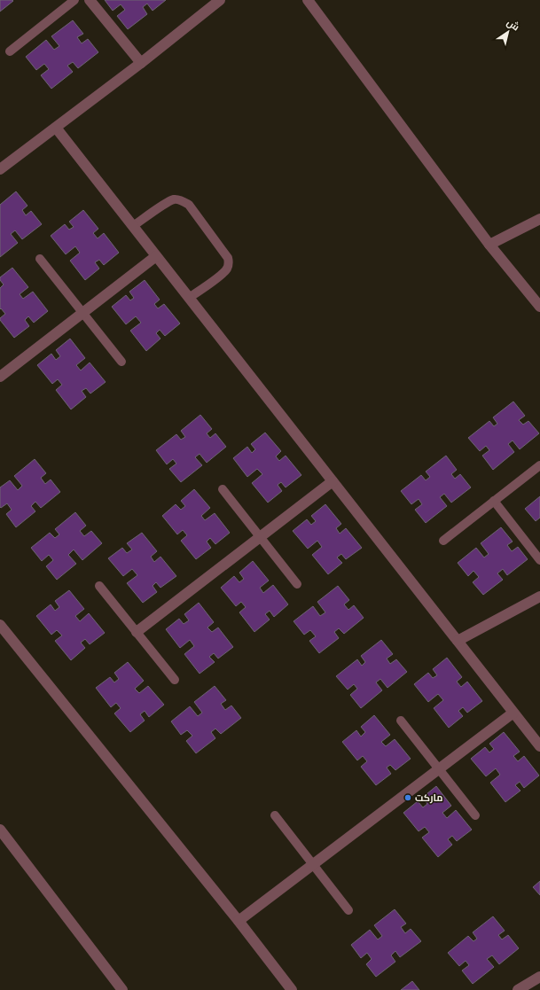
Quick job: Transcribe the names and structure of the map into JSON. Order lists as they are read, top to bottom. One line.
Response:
{"places":["ماركت"],"north":"top right"}
